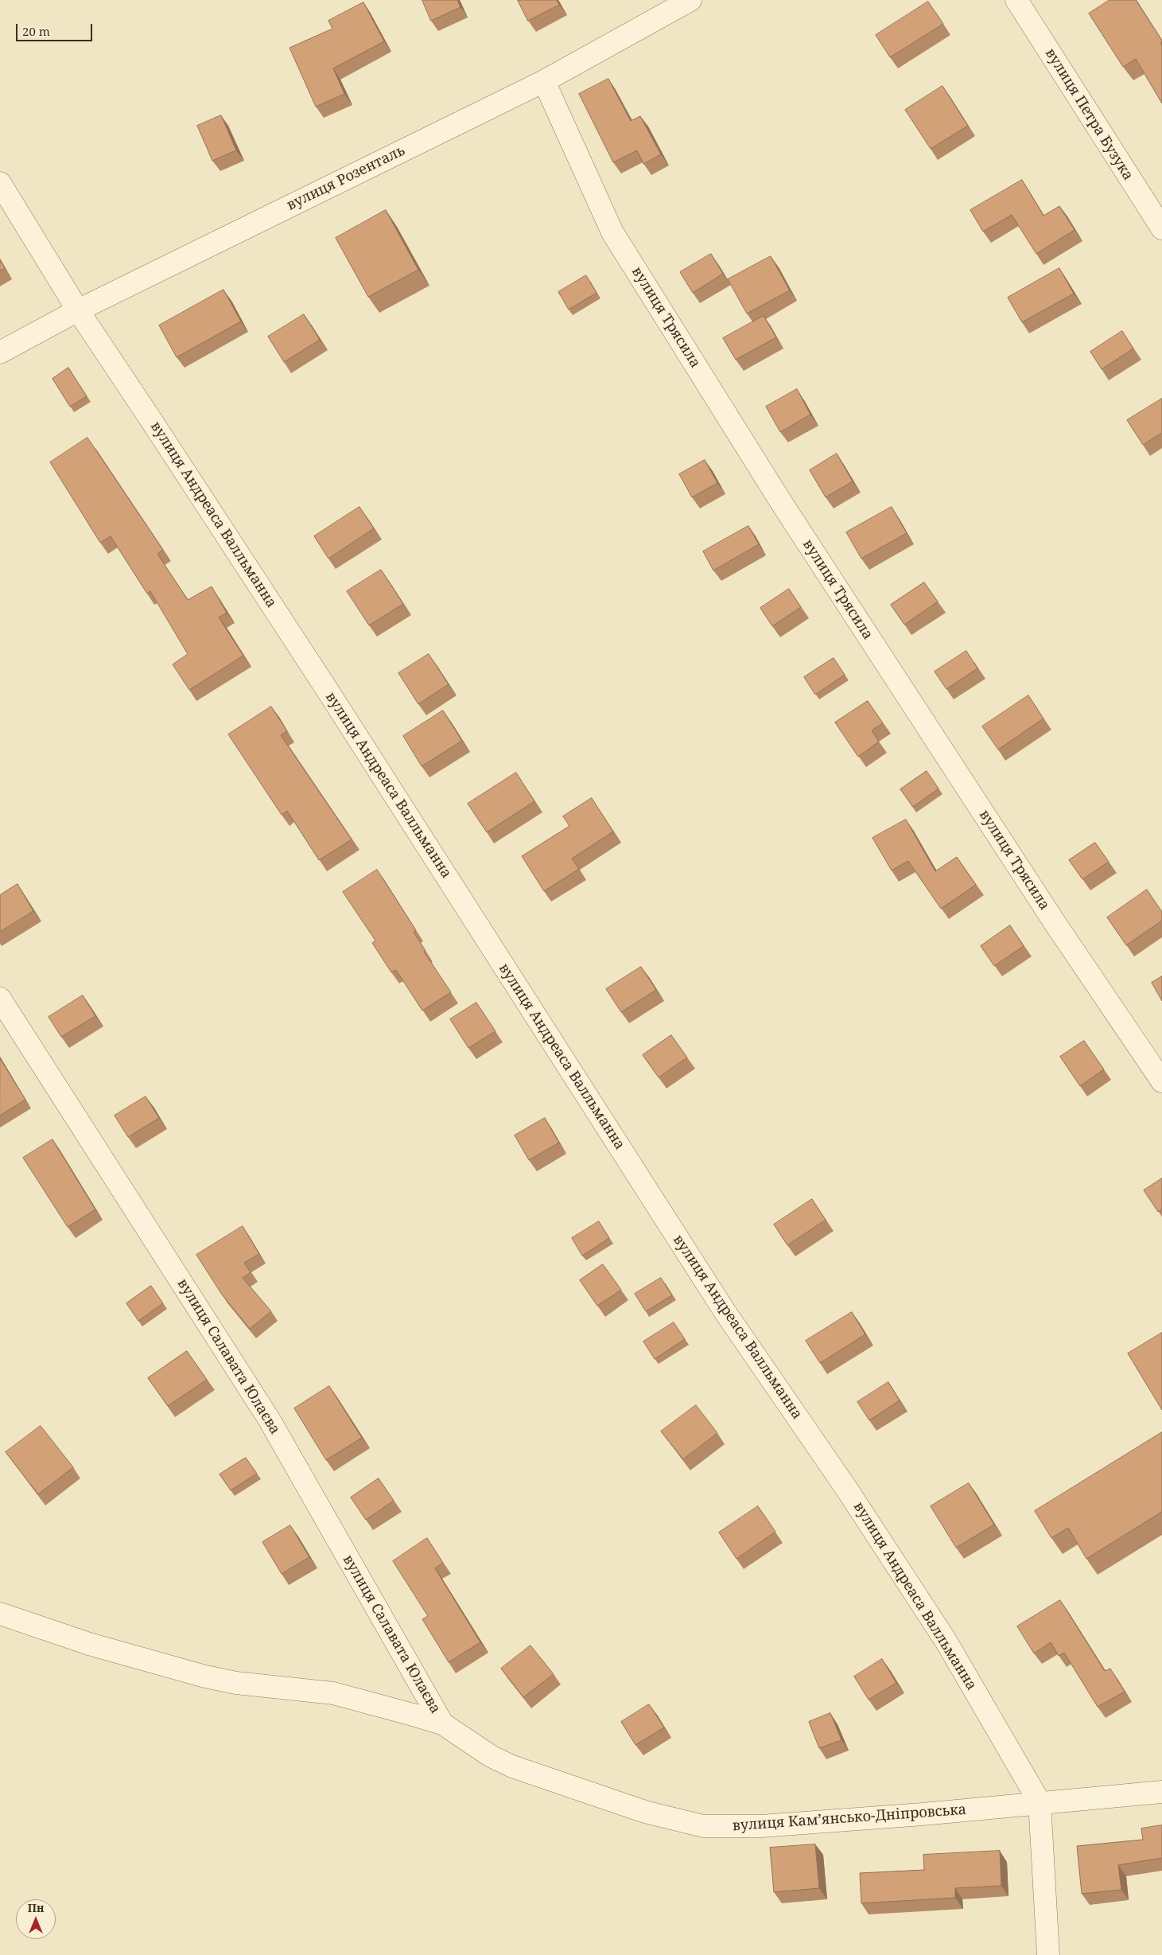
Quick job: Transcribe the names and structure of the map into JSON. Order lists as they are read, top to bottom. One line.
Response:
{"streets":{"street":["вулиця Петра Бузука","вулиця Розенталь","вулиця Трясила","вулиця Андреаса Валльманна","вулиця Салавата Юлаєва","вулиця Кам’янсько-Дніпровська"]},"crossings":[["вулиця Розенталь","вулиця Трясила"],["вулиця Розенталь","вулиця Андреаса Валльманна"],["вулиця Андреаса Валльманна","вулиця Кам’янсько-Дніпровська"],["вулиця Салавата Юлаєва","вулиця Кам’янсько-Дніпровська"]],"scale_bar":"20 m","north":"top"}
